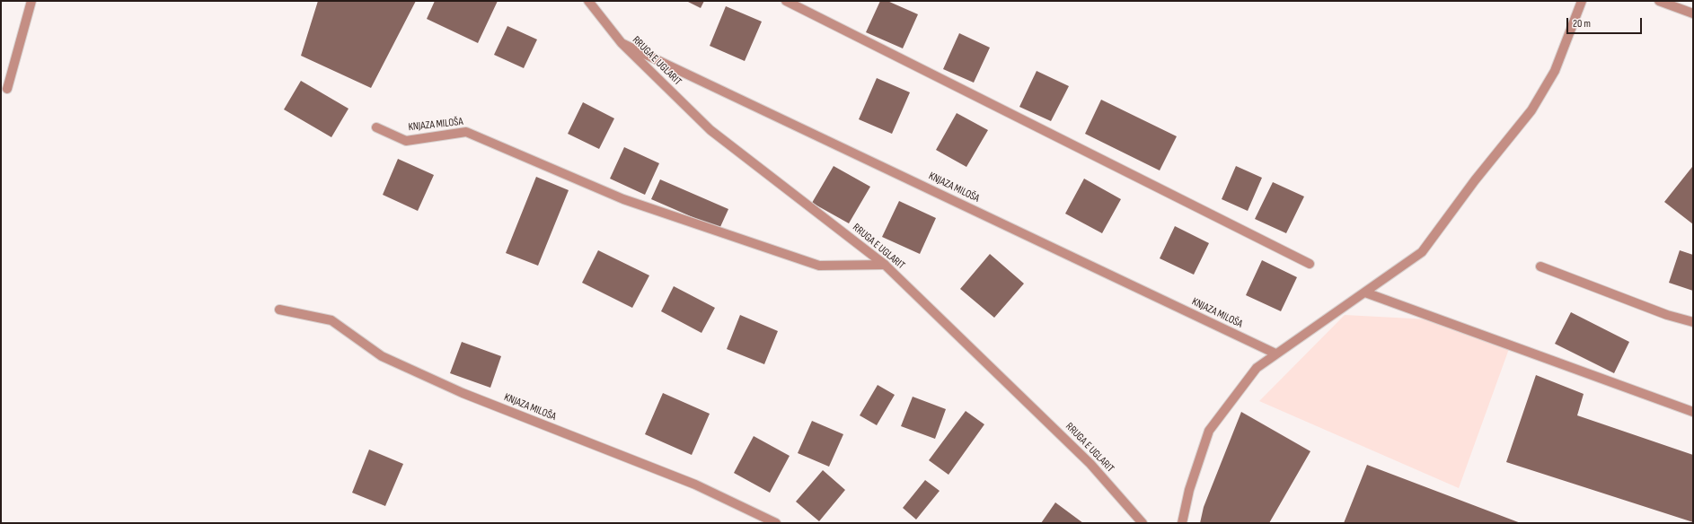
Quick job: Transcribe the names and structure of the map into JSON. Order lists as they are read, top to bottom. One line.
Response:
{"streets":{"street":["RRUGA E UGLARIT","KNJAZA MILOŠA"]},"crossings":[["RRUGA E UGLARIT","KNJAZA MILOŠA"]],"scale_bar":"20 m"}
